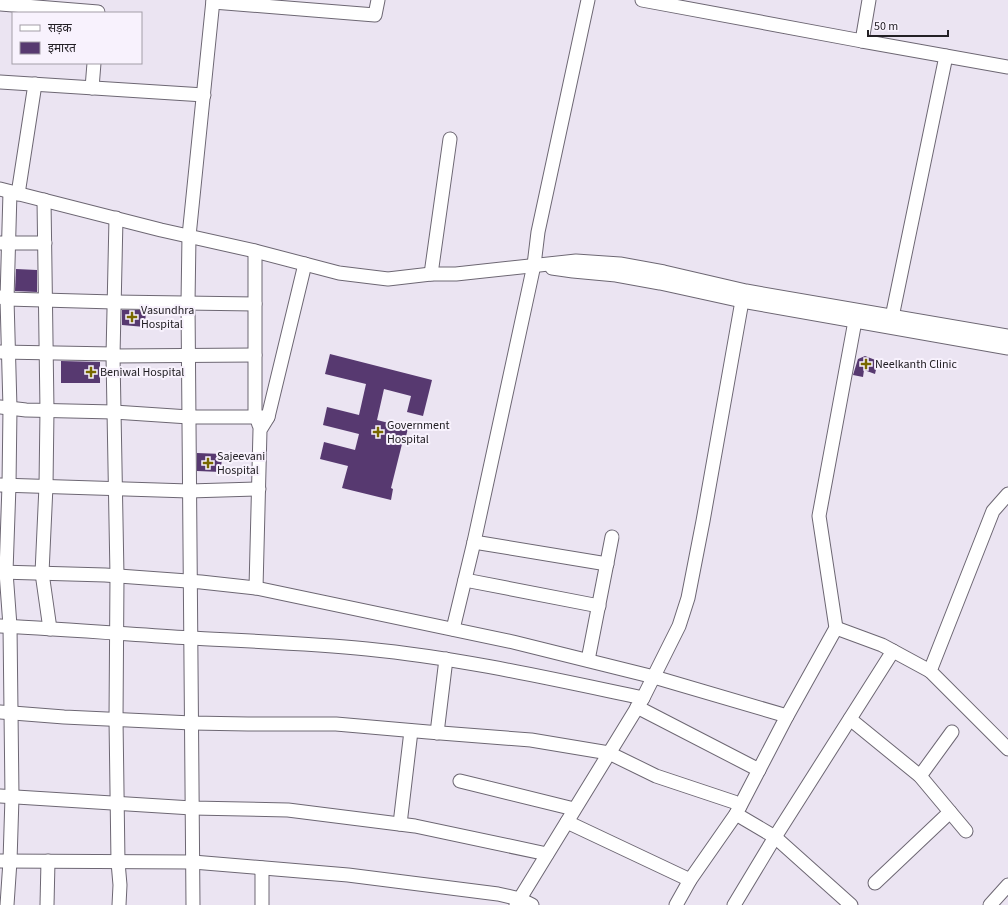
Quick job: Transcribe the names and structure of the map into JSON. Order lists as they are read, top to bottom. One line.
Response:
{"places":{"health":["Vasundhra Hospital","Neelkanth Clinic","Beniwal Hospital","Government Hospital","Sajeevani Hospital"]},"legend":["सड़क","इमारत"],"scale_bar":"50 m"}
